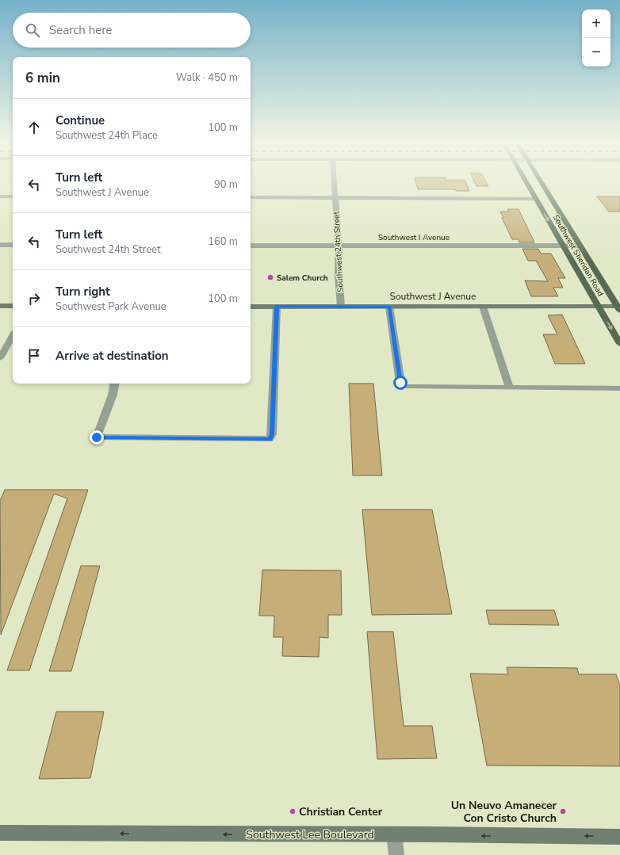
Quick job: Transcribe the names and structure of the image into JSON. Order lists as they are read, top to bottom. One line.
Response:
{"streets":{"main road":["Southwest Sheridan Road"],"street":["Southwest I Avenue","Southwest 24th Street","Southwest J Avenue","Southwest Lee Boulevard"]},"crossings":[["Southwest I Avenue","Southwest 24th Street"],["Southwest I Avenue","Southwest Sheridan Road"],["Southwest 24th Street","Southwest J Avenue"],["Southwest Sheridan Road","Southwest J Avenue"]],"one_way":["Southwest Lee Boulevard"],"places":["Salem Church","Christian Center","Un Neuvo Amanecer Con Cristo Church"],"page":{"map_buttons":["+","−"],"search":"Search here","heading":["6 min","Walk · 450 m"],"list":[["Continue","Southwest 24th Place","100 m"],["Turn left","Southwest J Avenue","90 m"],["Turn left","Southwest 24th Street","160 m"],["Turn right","Southwest Park Avenue","100 m"],"Arrive at destination"]}}
